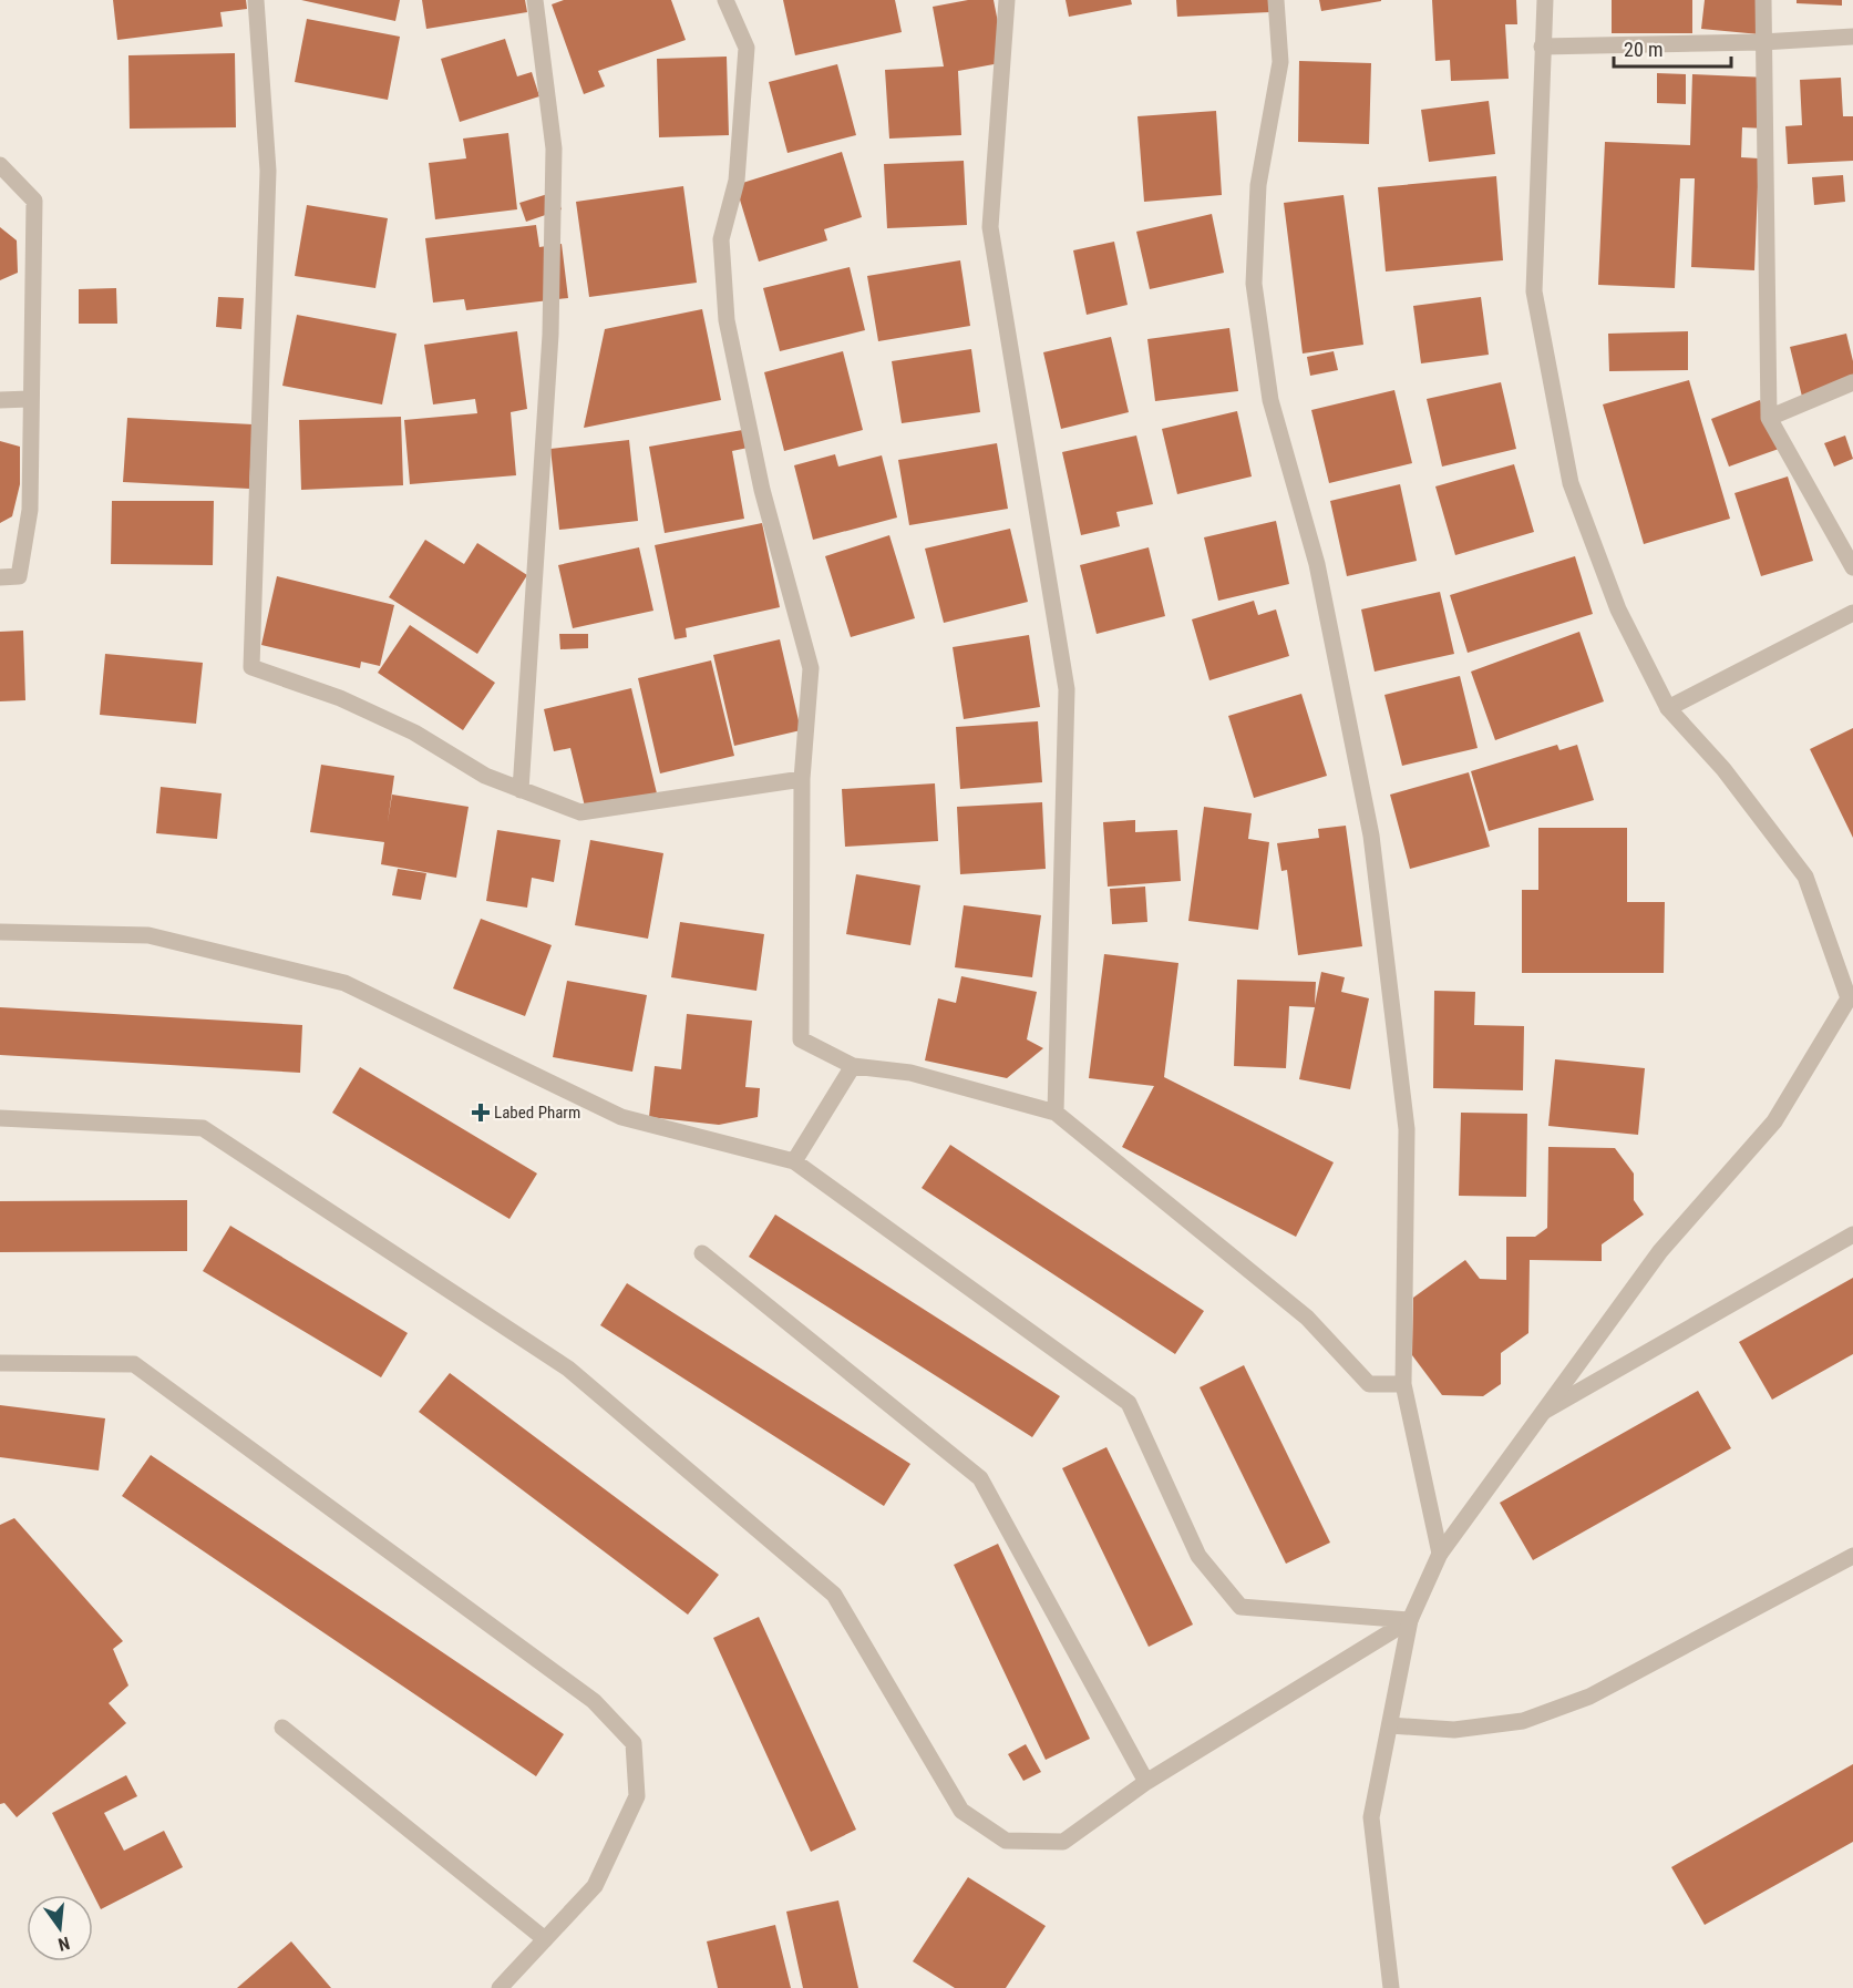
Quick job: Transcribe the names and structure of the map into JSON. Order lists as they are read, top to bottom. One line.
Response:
{"places":{"health":["Labed Pharm"]},"scale_bar":"20 m","north":"bottom"}
